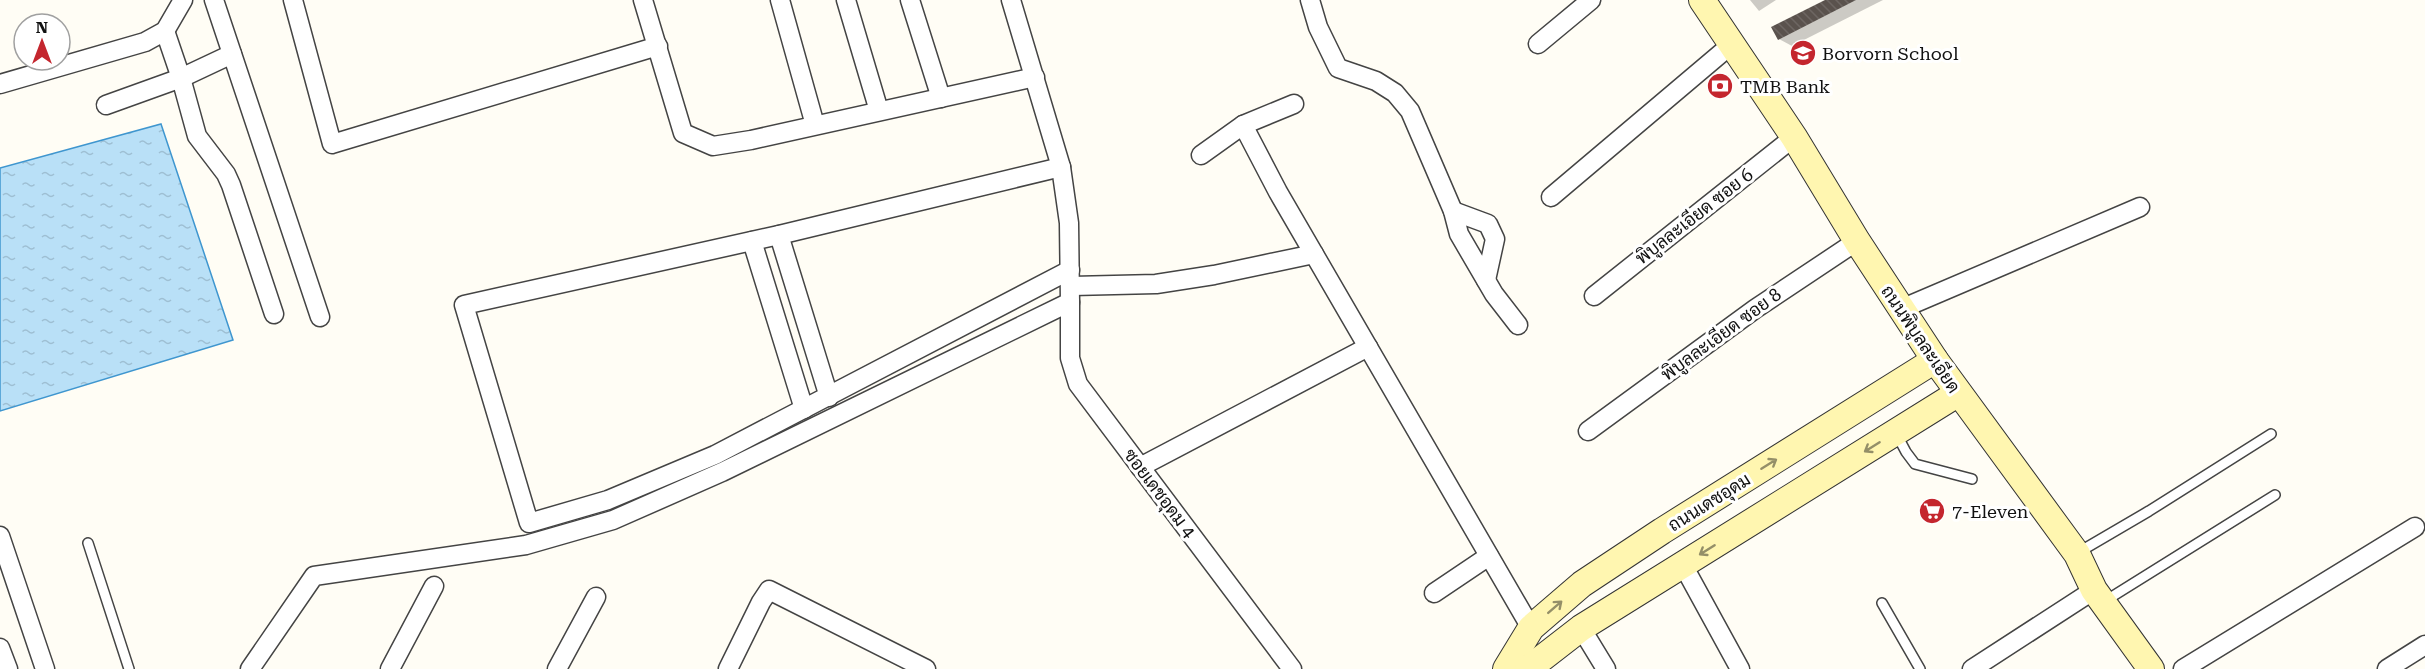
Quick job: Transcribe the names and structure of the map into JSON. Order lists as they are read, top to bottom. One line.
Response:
{"streets":{"main road":["ถนนพิบูลละเอียด","ถนนเดชอุดม"],"street":["พิบูลละเอียด ซอย 6","พิบูลละเอียด ซอย 8","ซอยเดชอุดม 4"]},"crossings":[["พิบูลละเอียด ซอย 6","ถนนพิบูลละเอียด"],["พิบูลละเอียด ซอย 8","ถนนพิบูลละเอียด"],["ถนนพิบูลละเอียด","ถนนเดชอุดม"]],"places":{"school or university":["Borvorn School"],"bank":["TMB Bank"],"supermarket":["7-Eleven"]},"north":"top"}
